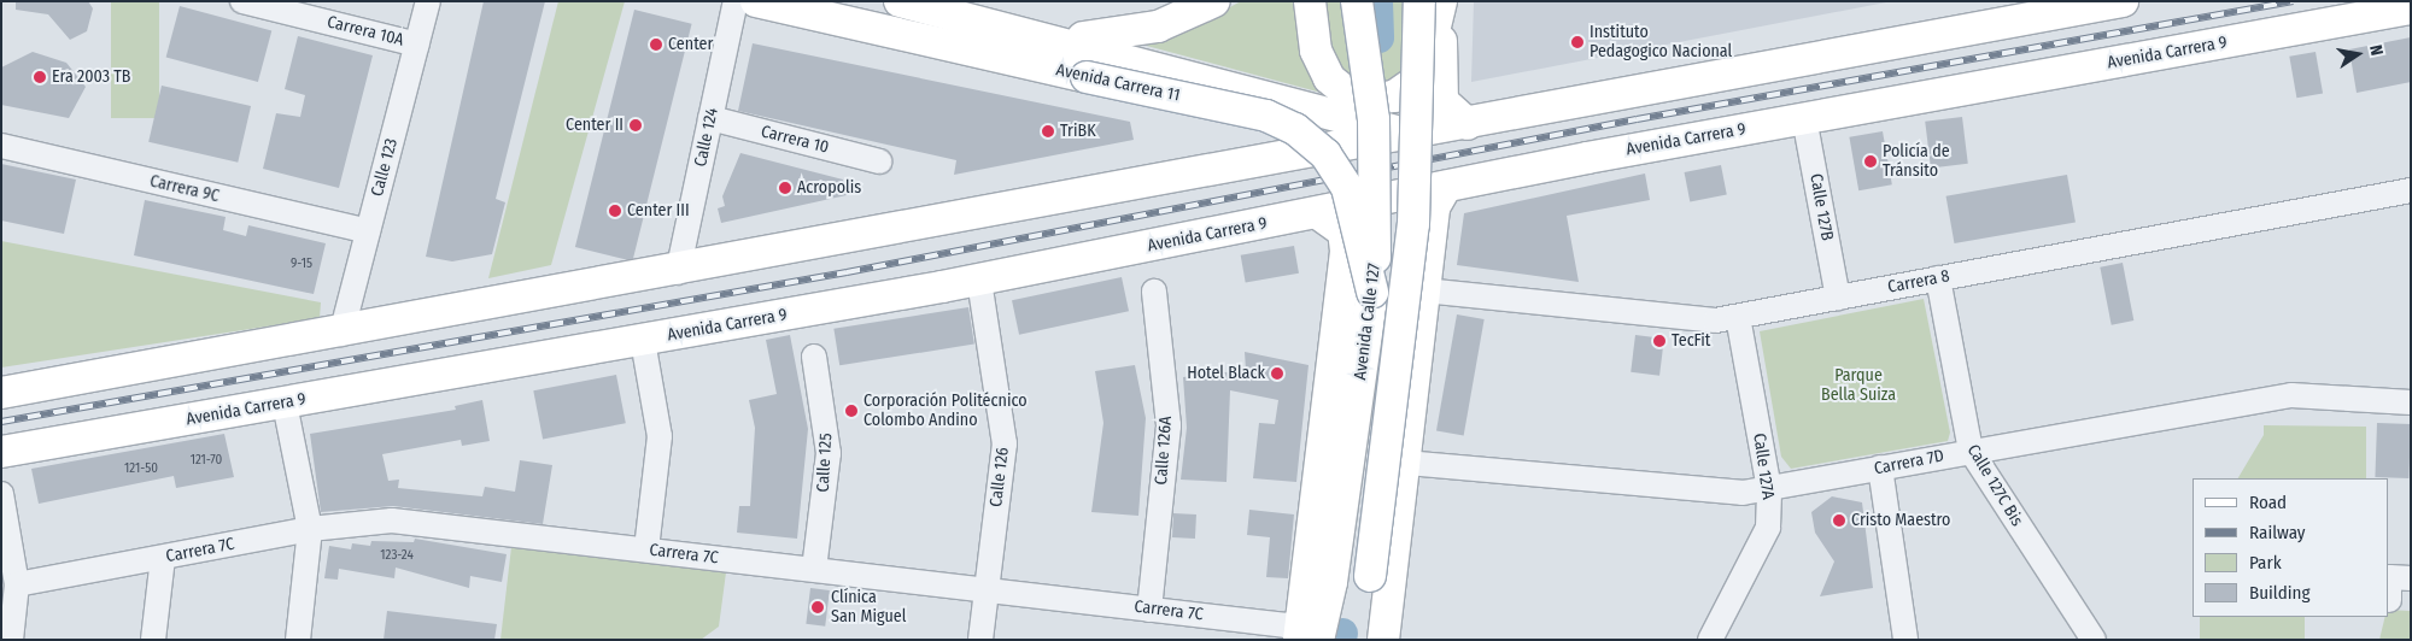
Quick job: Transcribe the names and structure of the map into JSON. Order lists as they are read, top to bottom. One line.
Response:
{"streets":{"main road":["Avenida Carrera 9","Avenida Carrera 11","Avenida Calle 127"],"street":["Carrera 10A","Calle 124","Carrera 10","Calle 123","Carrera 9C","Calle 127B","Carrera 8","Calle 126A","Calle 125","Carrera 7D","Calle 127A","Calle 126","Calle 127C Bis","Carrera 7C"]},"crossings":[["Carrera 10A","Calle 123"],["Avenida Carrera 9","Calle 127B"],["Avenida Carrera 9","Calle 126"],["Avenida Carrera 11","Avenida Calle 127"],["Calle 124","Carrera 10"],["Calle 123","Carrera 9C"],["Calle 127B","Carrera 8"],["Carrera 8","Calle 127A"],["Carrera 8","Calle 127C Bis"],["Avenida Calle 127","Carrera 7C"],["Calle 126A","Carrera 7C"],["Calle 125","Carrera 7C"],["Carrera 7D","Calle 127A"],["Carrera 7D","Calle 127C Bis"],["Calle 126","Carrera 7C"]],"parks":["Parque Bella Suiza"],"places":["Instituto Pedagogico Nacional","Center","Era 2003 TB","Center II","TriBK","Policía de Tránsito","Acropolis","Center III","TecFit","Hotel Black","Corporación Politécnico Colombo Andino","Cristo Maestro","Clínica San Miguel"],"house_numbers":["9-15","121-70","121-50","123-24"],"legend":["Road","Railway","Park","Building"],"north":"right"}
